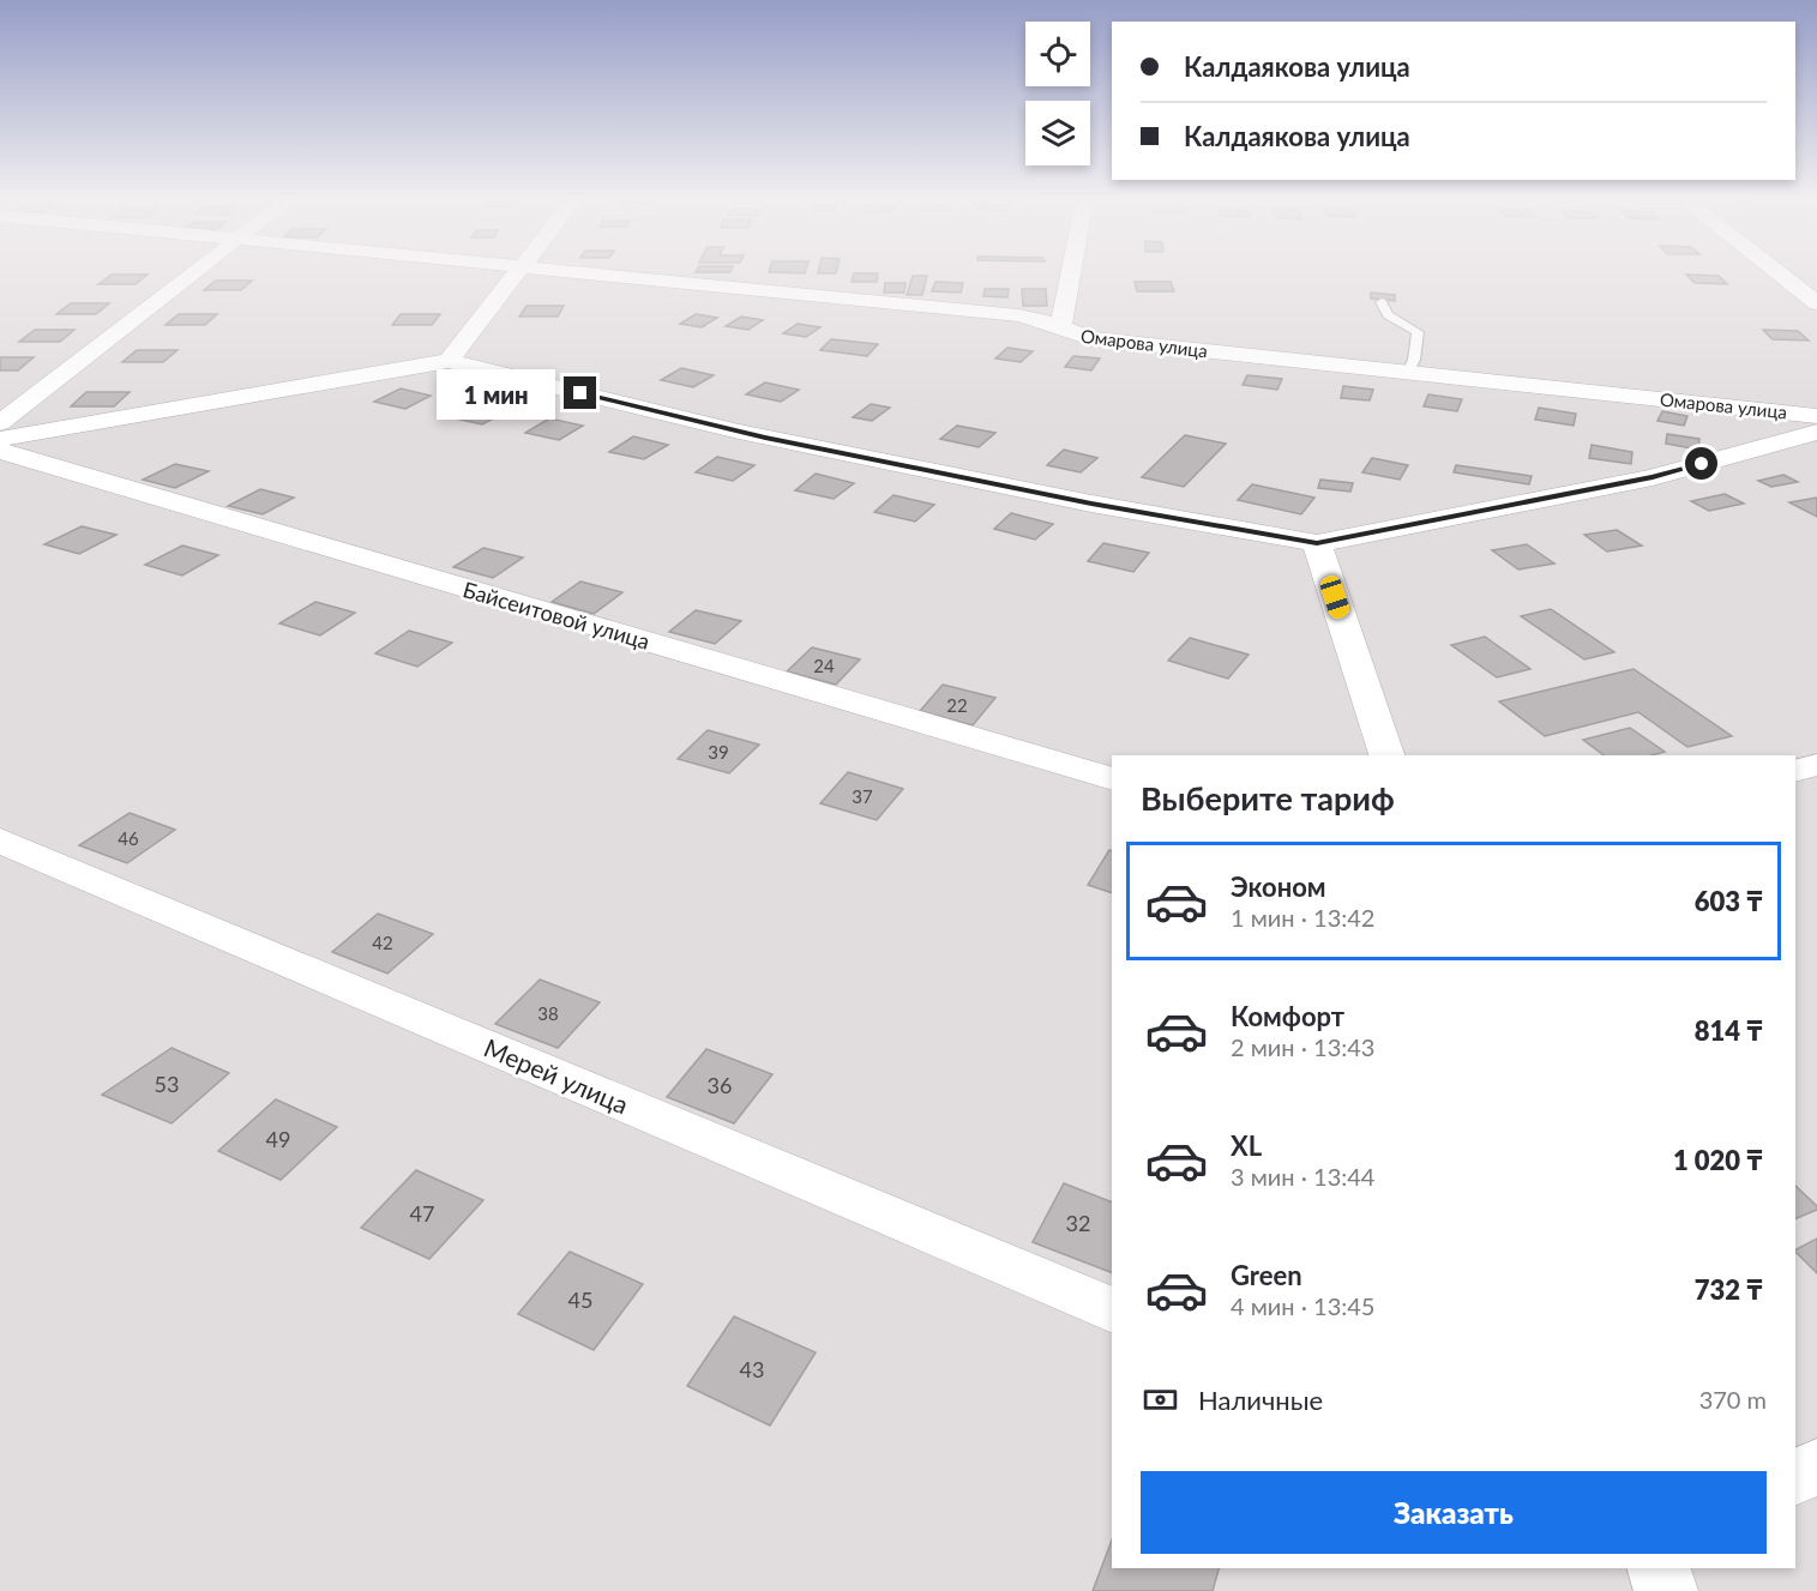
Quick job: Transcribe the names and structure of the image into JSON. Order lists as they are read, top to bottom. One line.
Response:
{"streets":{"street":["Омарова улица","Байсеитовой улица","Мерей улица"]},"house_numbers":["24","22","39","37","46","42","38","53","36","49","47","32","45","43"],"page":{"banner":["Калдаякова улица","Калдаякова улица"],"bubble":"1 мин","heading":"Выберите тариф","list":[{"name":"Эконом","note":"1 мин · 13:42","value":"603 ₸"},{"name":"Комфорт","note":"2 мин · 13:43","value":"814 ₸"},{"name":"XL","note":"3 мин · 13:44","value":"1 020 ₸"},{"name":"Green","note":"4 мин · 13:45","value":"732 ₸"}],"pay":["Наличные","370 m"],"buttons":"Заказать"}}
